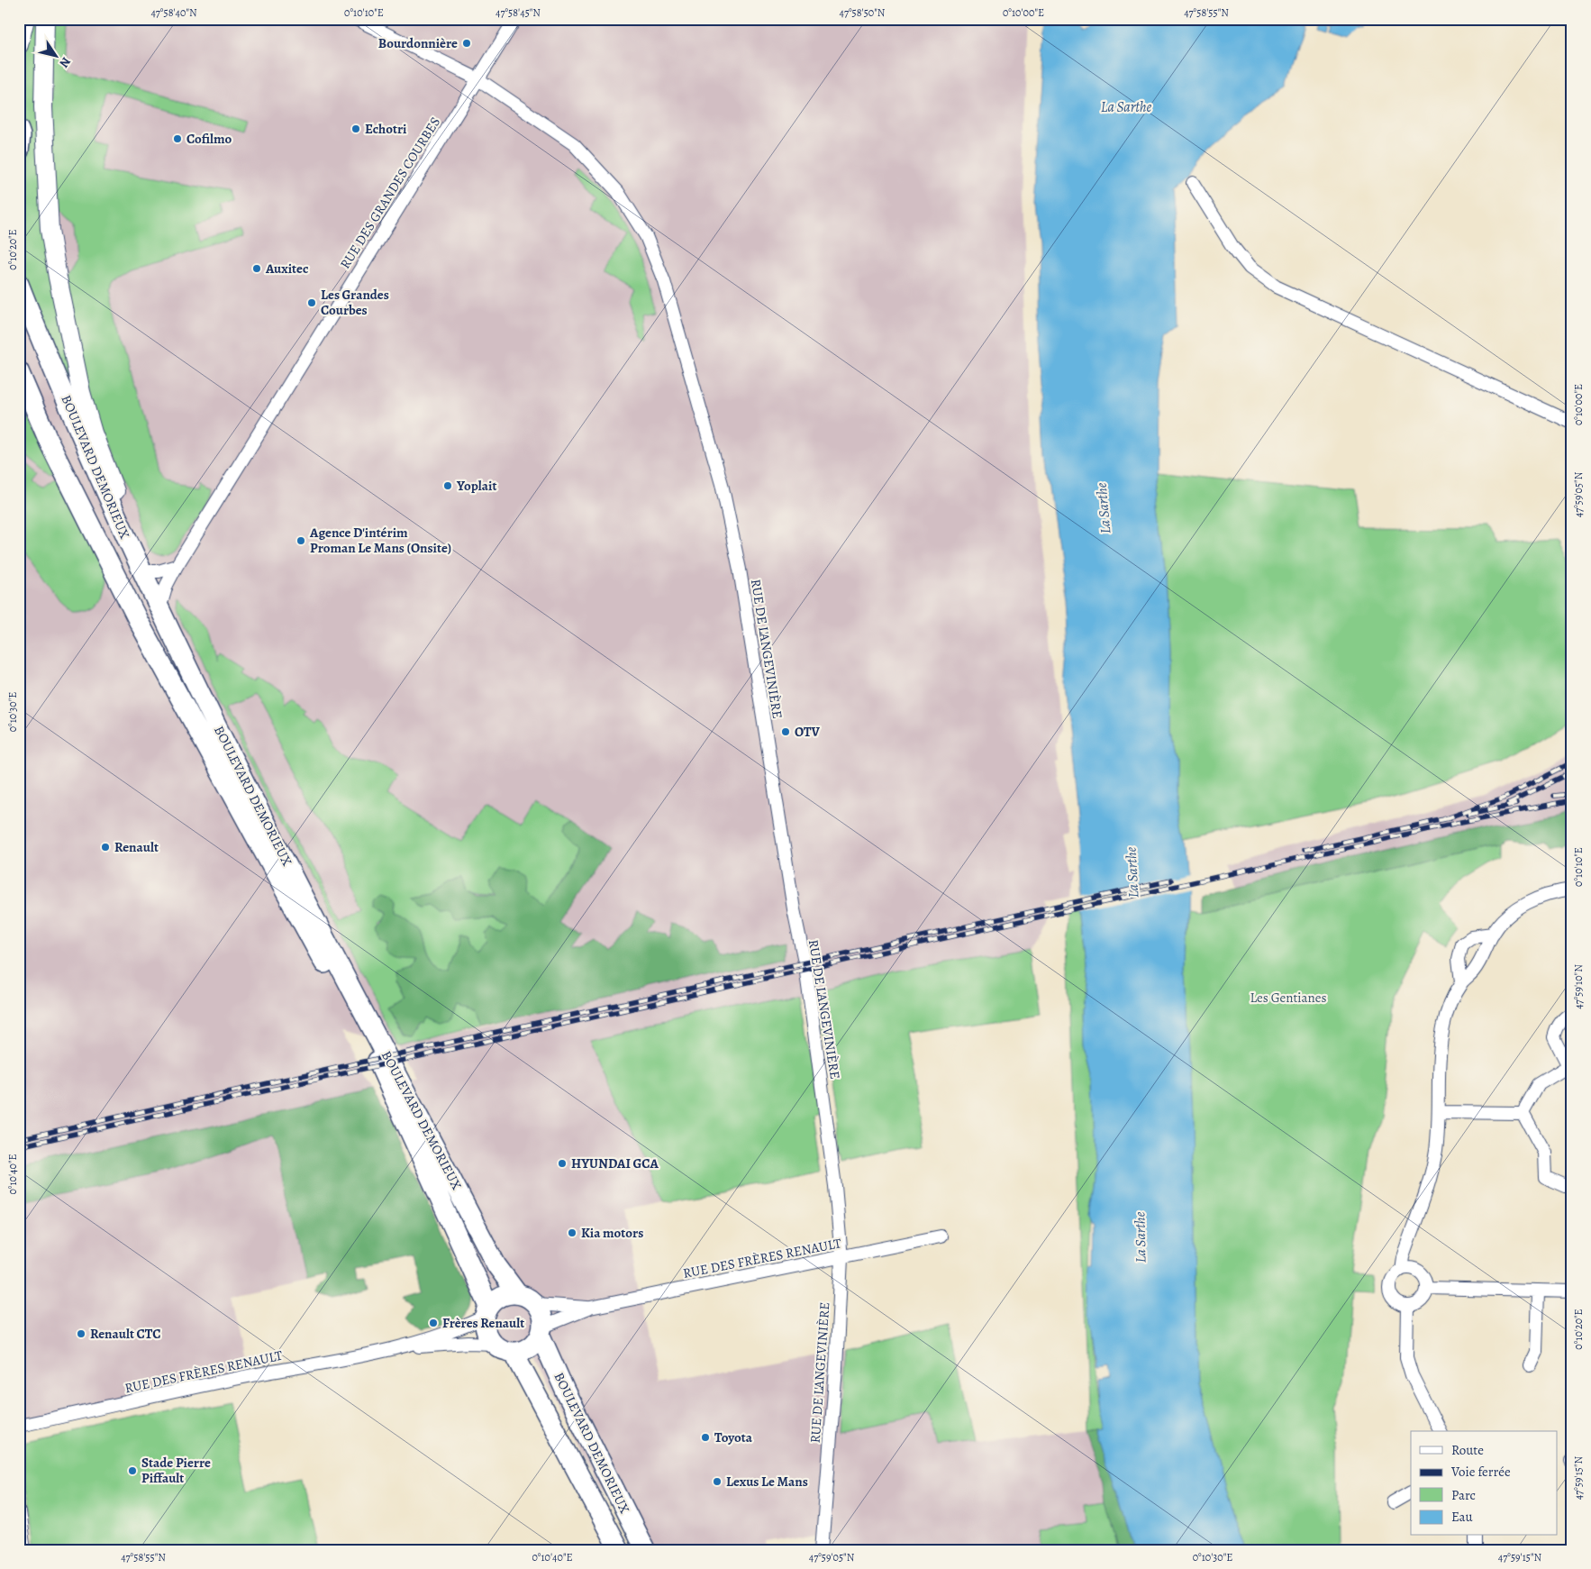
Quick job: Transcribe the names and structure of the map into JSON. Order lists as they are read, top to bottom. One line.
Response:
{"streets":{"main road":["BOULEVARD DEMORIEUX"],"street":["RUE DES GRANDES COURBES","RUE DE L'ANGEVINIÈRE","RUE DES FRÈRES RENAULT"]},"crossings":[["RUE DES GRANDES COURBES","RUE DE L'ANGEVINIÈRE"],["BOULEVARD DEMORIEUX","RUE DES FRÈRES RENAULT"],["RUE DE L'ANGEVINIÈRE","RUE DES FRÈRES RENAULT"]],"water":["La Sarthe"],"parks":["Les Gentianes"],"places":["Bourdonnière","Echotri","Cofilmo","Auxitec","Les Grandes Courbes","Yoplait","Agence D'intérim Proman Le Mans (Onsite)","OTV","Renault","HYUNDAI GCA","Kia motors","Frères Renault","Renault CTC","Toyota","Stade Pierre Piffault","Lexus Le Mans"],"legend":["Route","Voie ferrée","Parc","Eau"],"north":"bottom right","coordinates":["47°58'40\"N","0°10'10\"E","47°58'45\"N","47°58'50\"N","0°10'00\"E","47°58'55\"N","0°10'20\"E","47°59'05\"N","0°10'30\"E","47°59'10\"N","0°10'40\"E","47°59'15\"N"]}
